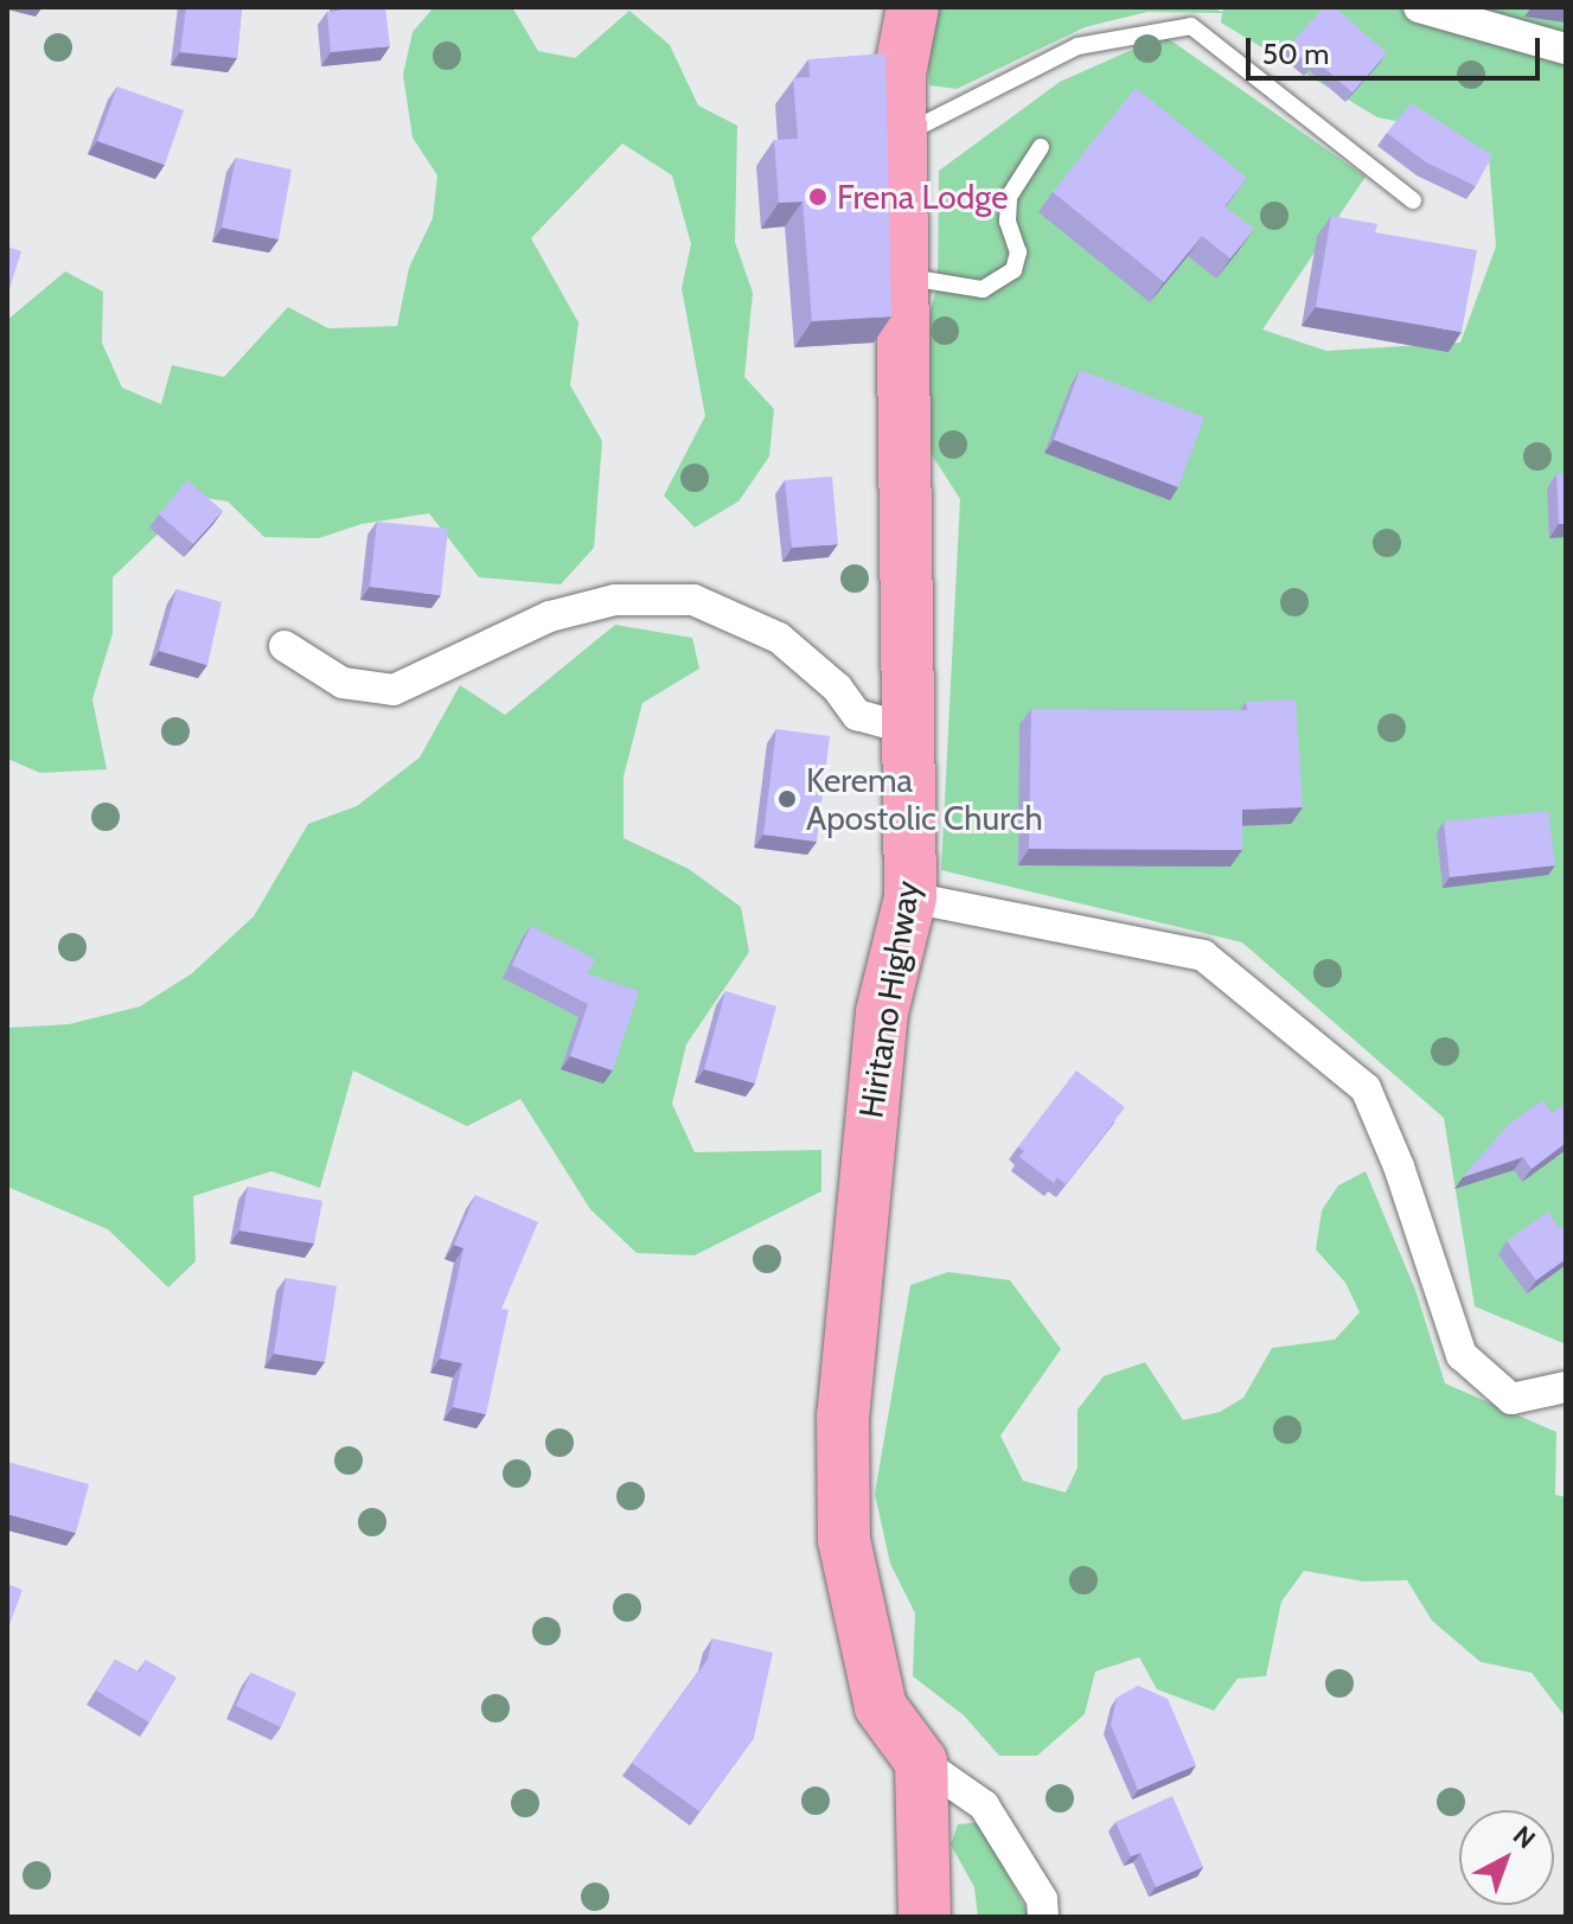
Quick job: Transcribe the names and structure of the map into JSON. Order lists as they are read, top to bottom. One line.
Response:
{"streets":{"highway":["Hiritano Highway"]},"places":["Frena Lodge","Kerema Apostolic Church"],"scale_bar":"50 m","north":"top right"}
